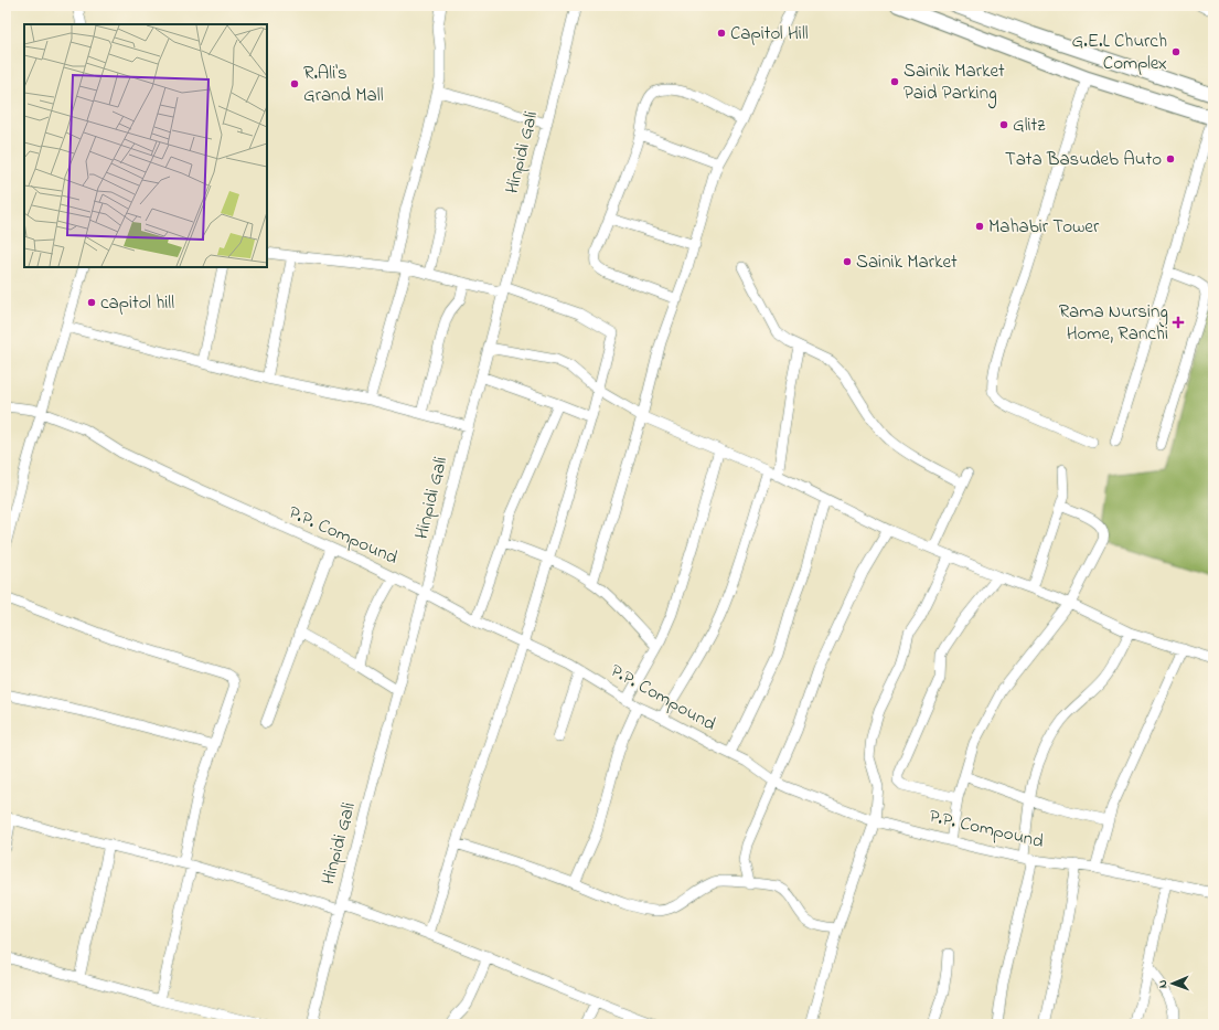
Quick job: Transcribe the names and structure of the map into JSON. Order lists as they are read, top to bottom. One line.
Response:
{"streets":{"street":["Hinpidi Gali","P.P. Compound"]},"crossings":[["Hinpidi Gali","P.P. Compound"]],"places":{"other":["Capitol Hill","G.E.L Church Complex","Sainik Market Paid Parking","R.Ali's Grand Mall","Glitz","Tata Basudeb Auto","Mahabir Tower","Sainik Market","capitol hill"],"health":["Rama Nursing Home, Ranchi"]},"north":"left"}
